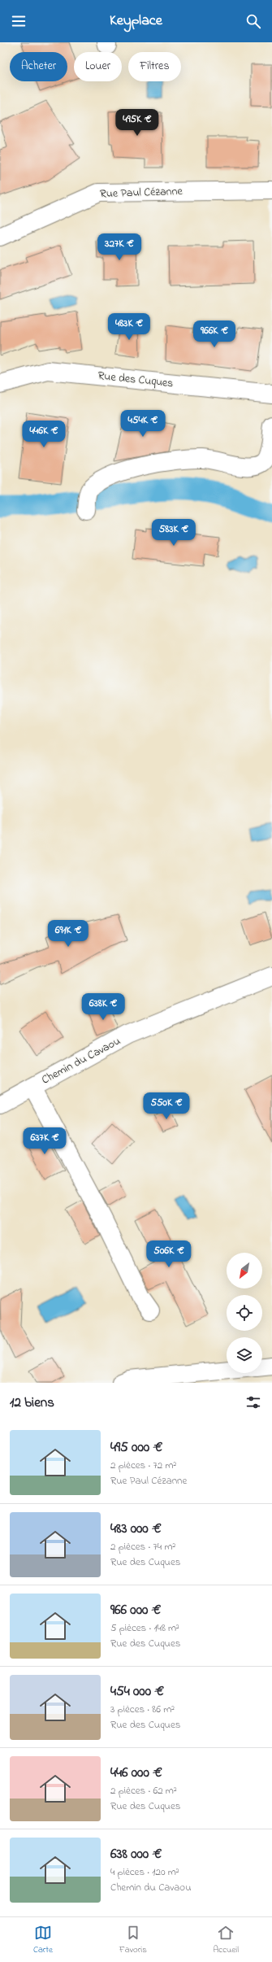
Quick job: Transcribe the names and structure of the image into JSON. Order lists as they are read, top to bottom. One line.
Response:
{"streets":{"street":["Rue Paul Cézanne","Rue des Cuques","Chemin du Cavaou"]},"north":"bottom left","page":{"header":"Keyplace","chip":["Acheter","Louer","Filtres"],"price":["495K €","327K €","483K €","966K €","454K €","446K €","583K €","691K €","638K €","550K €","637K €","506K €"],"heading":"12 biens","list":[{"name":"495 000 €","note":"2 pièces · 72 m² · Rue Paul Cézanne"},{"name":"483 000 €","note":"2 pièces · 74 m² · Rue des Cuques"},{"name":"966 000 €","note":"5 pièces · 148 m² · Rue des Cuques"},{"name":"454 000 €","note":"3 pièces · 86 m² · Rue des Cuques"},{"name":"446 000 €","note":"2 pièces · 62 m² · Rue des Cuques"},{"name":"638 000 €","note":"4 pièces · 120 m² · Chemin du Cavaou"}],"tabs":["Carte","Favoris","Accueil"]}}
